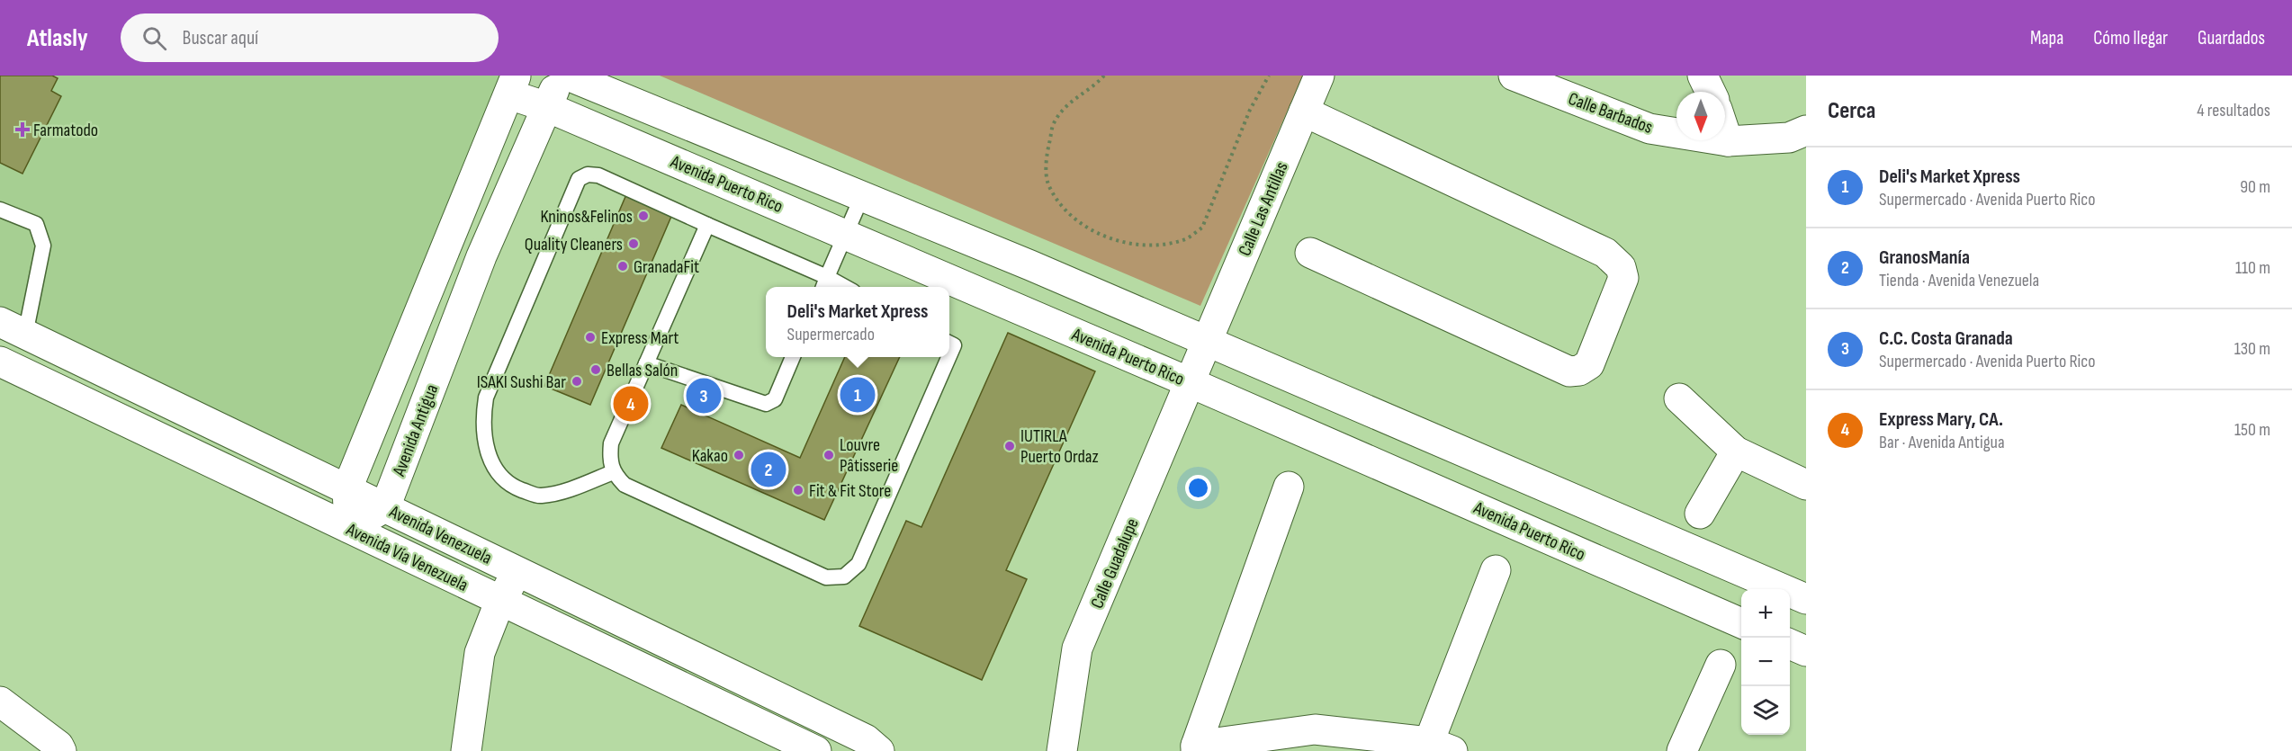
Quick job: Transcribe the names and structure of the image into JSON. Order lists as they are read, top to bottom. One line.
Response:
{"streets":{"street":["Calle Barbados","Avenida Puerto Rico","Calle Las Antillas","Avenida Antigua","Avenida Venezuela","Avenida Vía Venezuela","Calle Guadalupe"]},"crossings":[["Avenida Puerto Rico","Calle Las Antillas"],["Avenida Puerto Rico","Avenida Antigua"],["Avenida Puerto Rico","Calle Guadalupe"],["Calle Las Antillas","Calle Guadalupe"],["Avenida Antigua","Avenida Venezuela"]],"places":{"health":["Farmatodo"],"other":["Kninos&Felinos","Quality Cleaners","GranadaFit","Express Mart","Bellas Salón","ISAKI Sushi Bar","IUTIRLA Puerto Ordaz","Kakao","Louvre Pâtisserie","Fit & Fit Store"]},"north":"bottom","page":{"header":"Atlasly","search":"Buscar aquí","nav":["Mapa","Cómo llegar","Guardados"],"heading":["Cerca","4 resultados"],"list":[{"mark":"1","name":"Deli's Market Xpress","note":"Supermercado · Avenida Puerto Rico","value":"90 m"},{"mark":"2","name":"GranosManía","note":"Tienda · Avenida Venezuela","value":"110 m"},{"mark":"3","name":"C.C. Costa Granada","note":"Supermercado · Avenida Puerto Rico","value":"130 m"},{"mark":"4","name":"Express Mary, CA.","note":"Bar · Avenida Antigua","value":"150 m"}],"popup":["Deli's Market Xpress","Supermercado"],"pins":["1","3","4","2"],"map_buttons":["+","−"]}}
